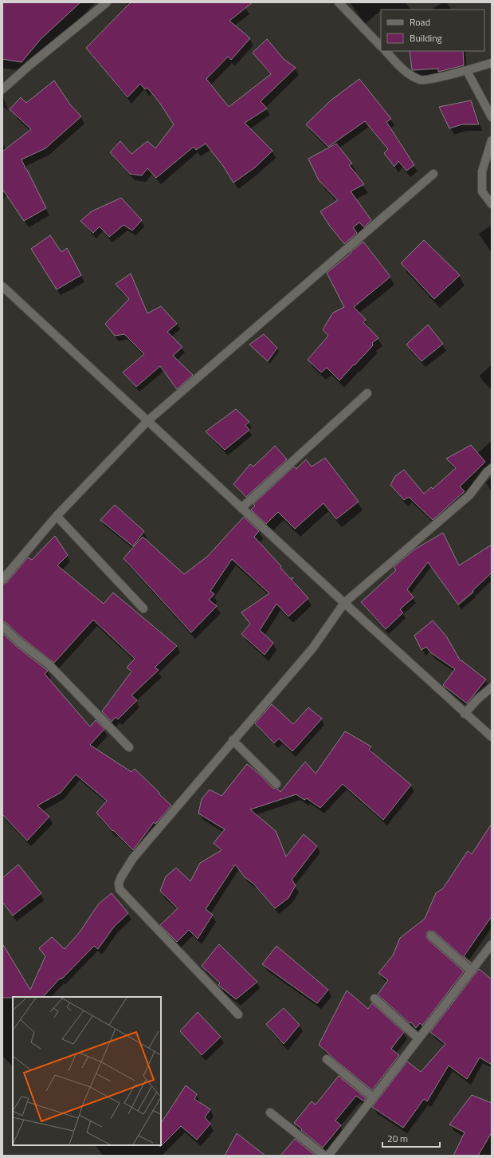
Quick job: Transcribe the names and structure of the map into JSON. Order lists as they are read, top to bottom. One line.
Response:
{"legend":["Road","Building"],"scale_bar":"20 m"}
